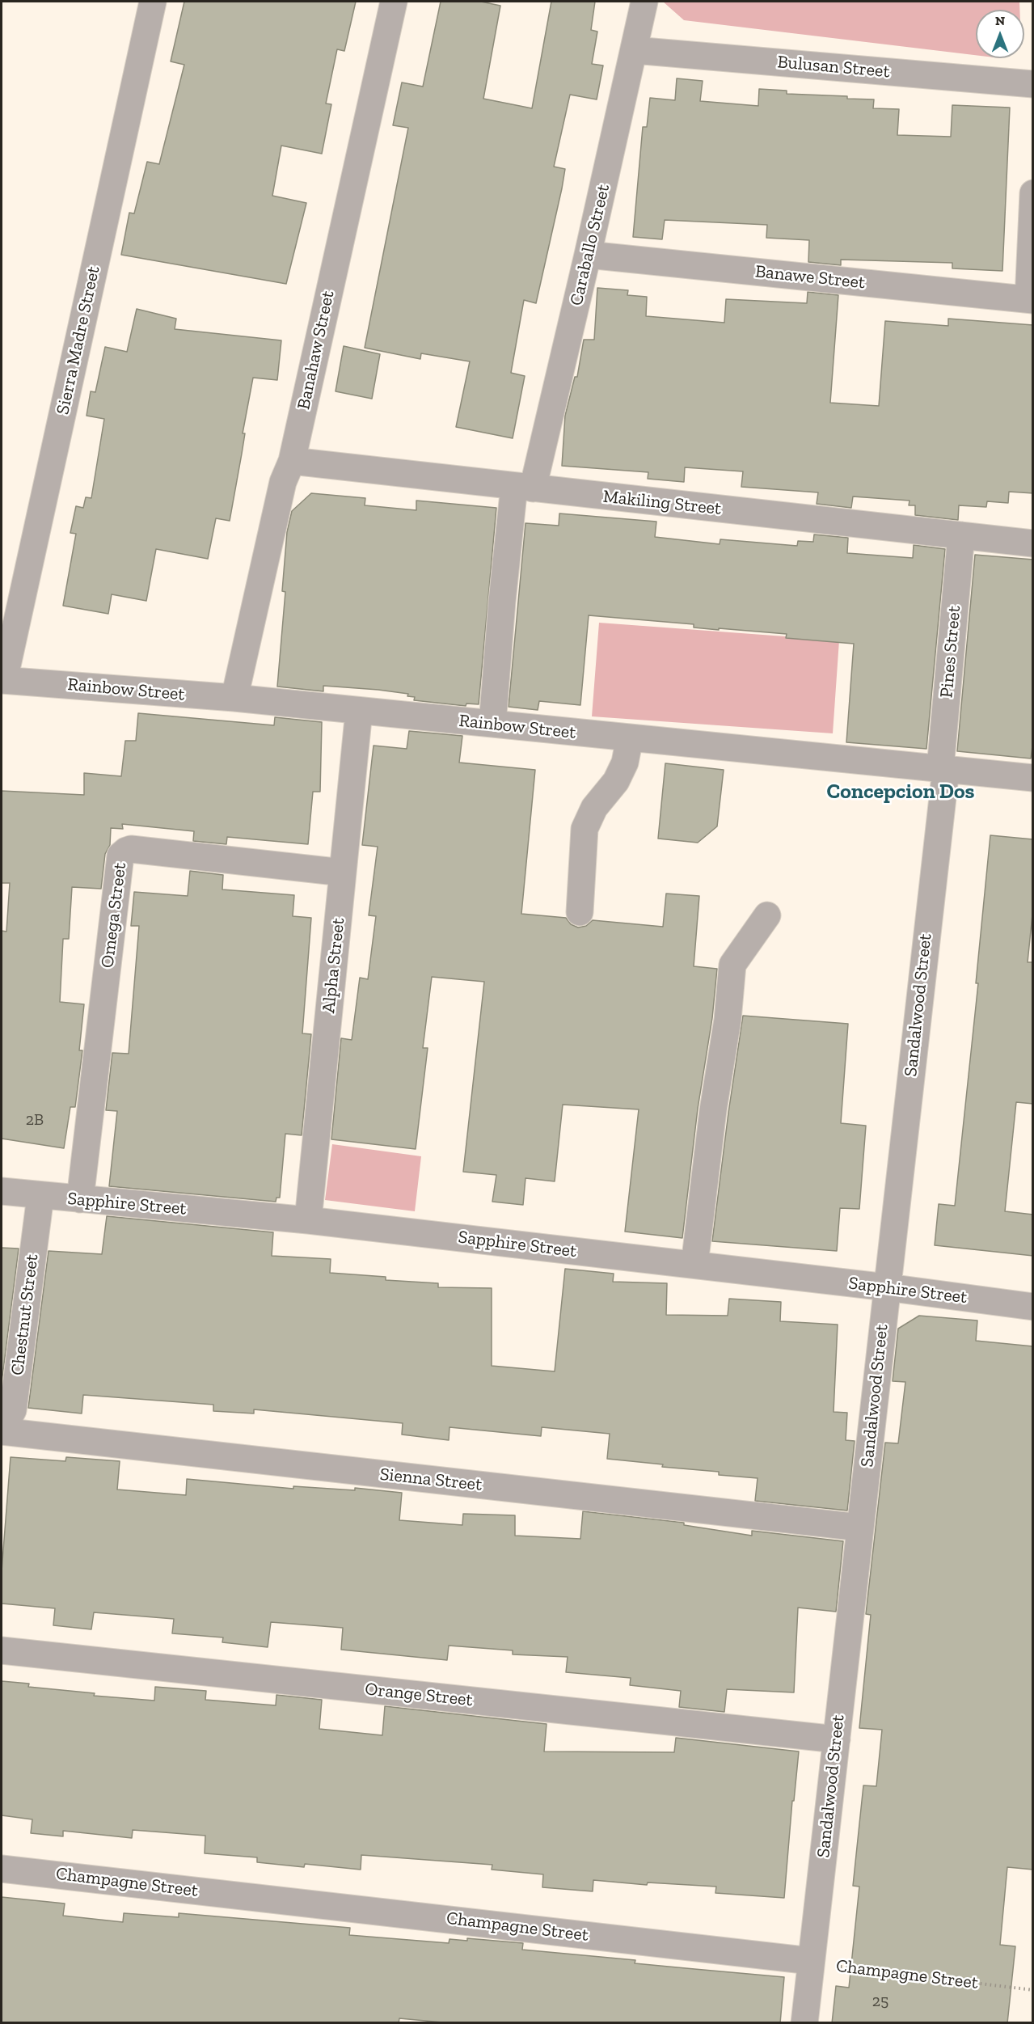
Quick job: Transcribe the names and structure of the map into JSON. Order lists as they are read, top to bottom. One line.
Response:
{"streets":{"street":["Bulusan Street","Caraballo Street","Banawe Street","Sierra Madre Street","Banahaw Street","Makiling Street","Pines Street","Rainbow Street","Omega Street","Alpha Street","Sandalwood Street","Sapphire Street","Chestnut Street","Sienna Street","Orange Street","Champagne Street"]},"crossings":[["Bulusan Street","Caraballo Street"],["Caraballo Street","Banawe Street"],["Caraballo Street","Makiling Street"],["Caraballo Street","Rainbow Street"],["Sierra Madre Street","Rainbow Street"],["Banahaw Street","Makiling Street"],["Banahaw Street","Rainbow Street"],["Makiling Street","Pines Street"],["Pines Street","Rainbow Street"],["Pines Street","Sandalwood Street"],["Rainbow Street","Alpha Street"],["Rainbow Street","Sandalwood Street"],["Omega Street","Alpha Street"],["Omega Street","Sapphire Street"],["Alpha Street","Sapphire Street"],["Sandalwood Street","Sapphire Street"],["Sandalwood Street","Sienna Street"],["Sandalwood Street","Orange Street"],["Sandalwood Street","Champagne Street"],["Sapphire Street","Chestnut Street"],["Chestnut Street","Sienna Street"]],"districts":["Concepcion Dos"],"house_numbers":["2B","25"],"north":"top"}
